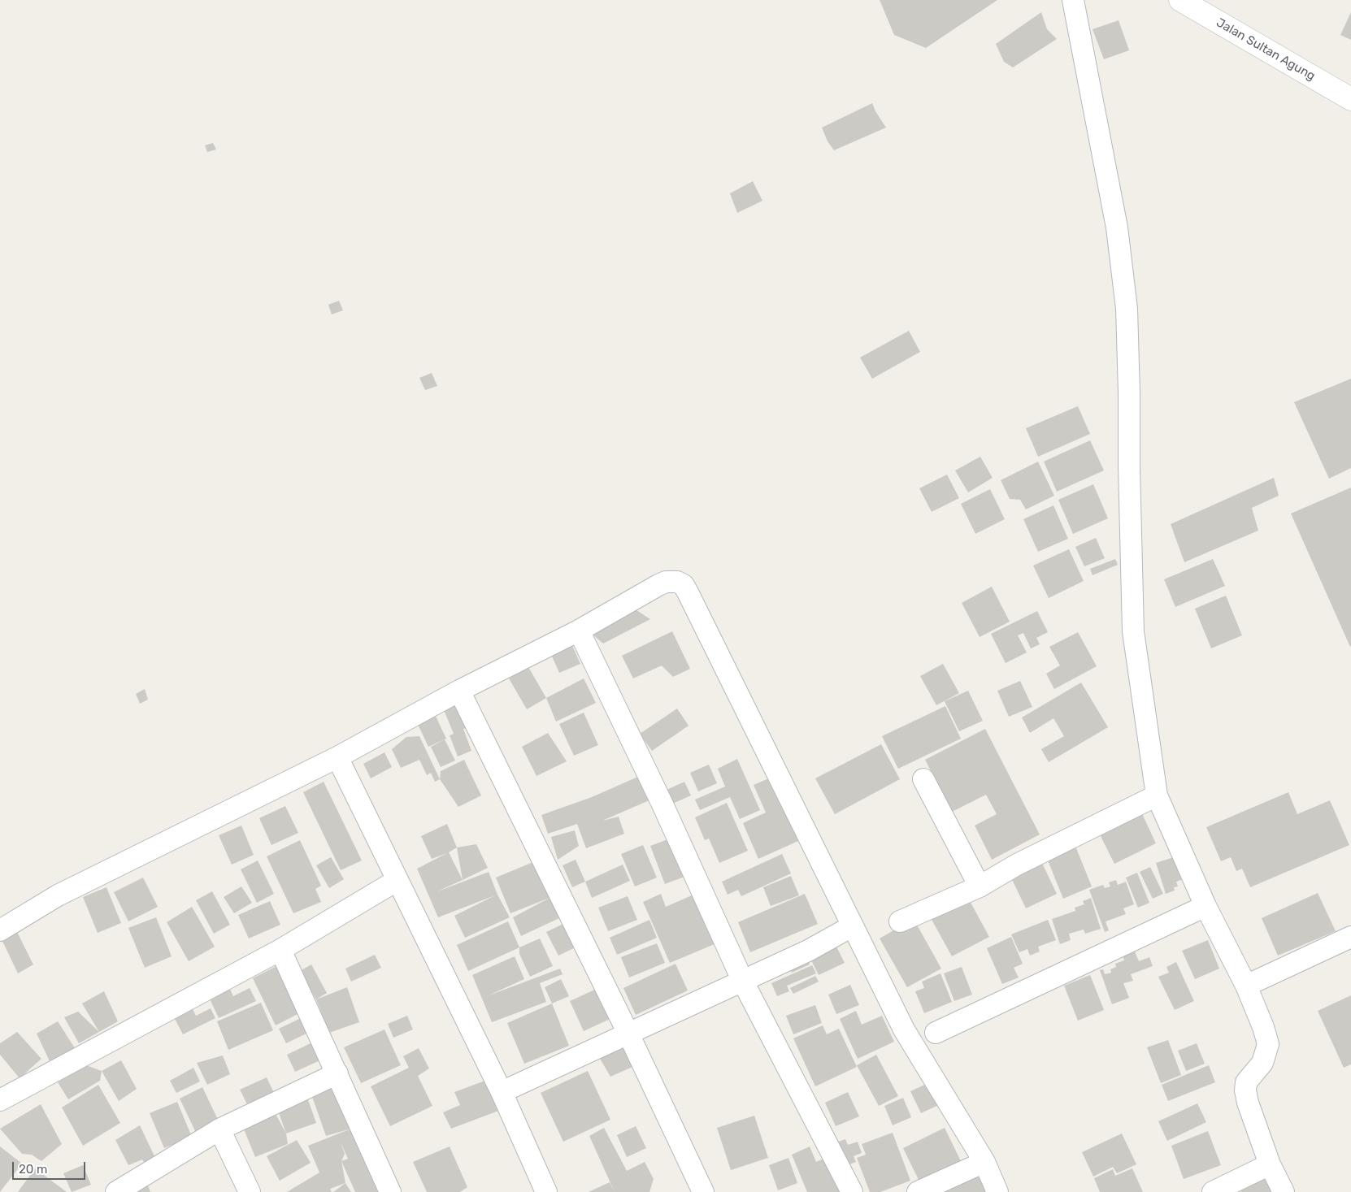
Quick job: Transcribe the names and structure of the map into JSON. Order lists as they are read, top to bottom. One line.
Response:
{"streets":{"street":["Jalan Sultan Agung"]},"scale_bar":"20 m"}
